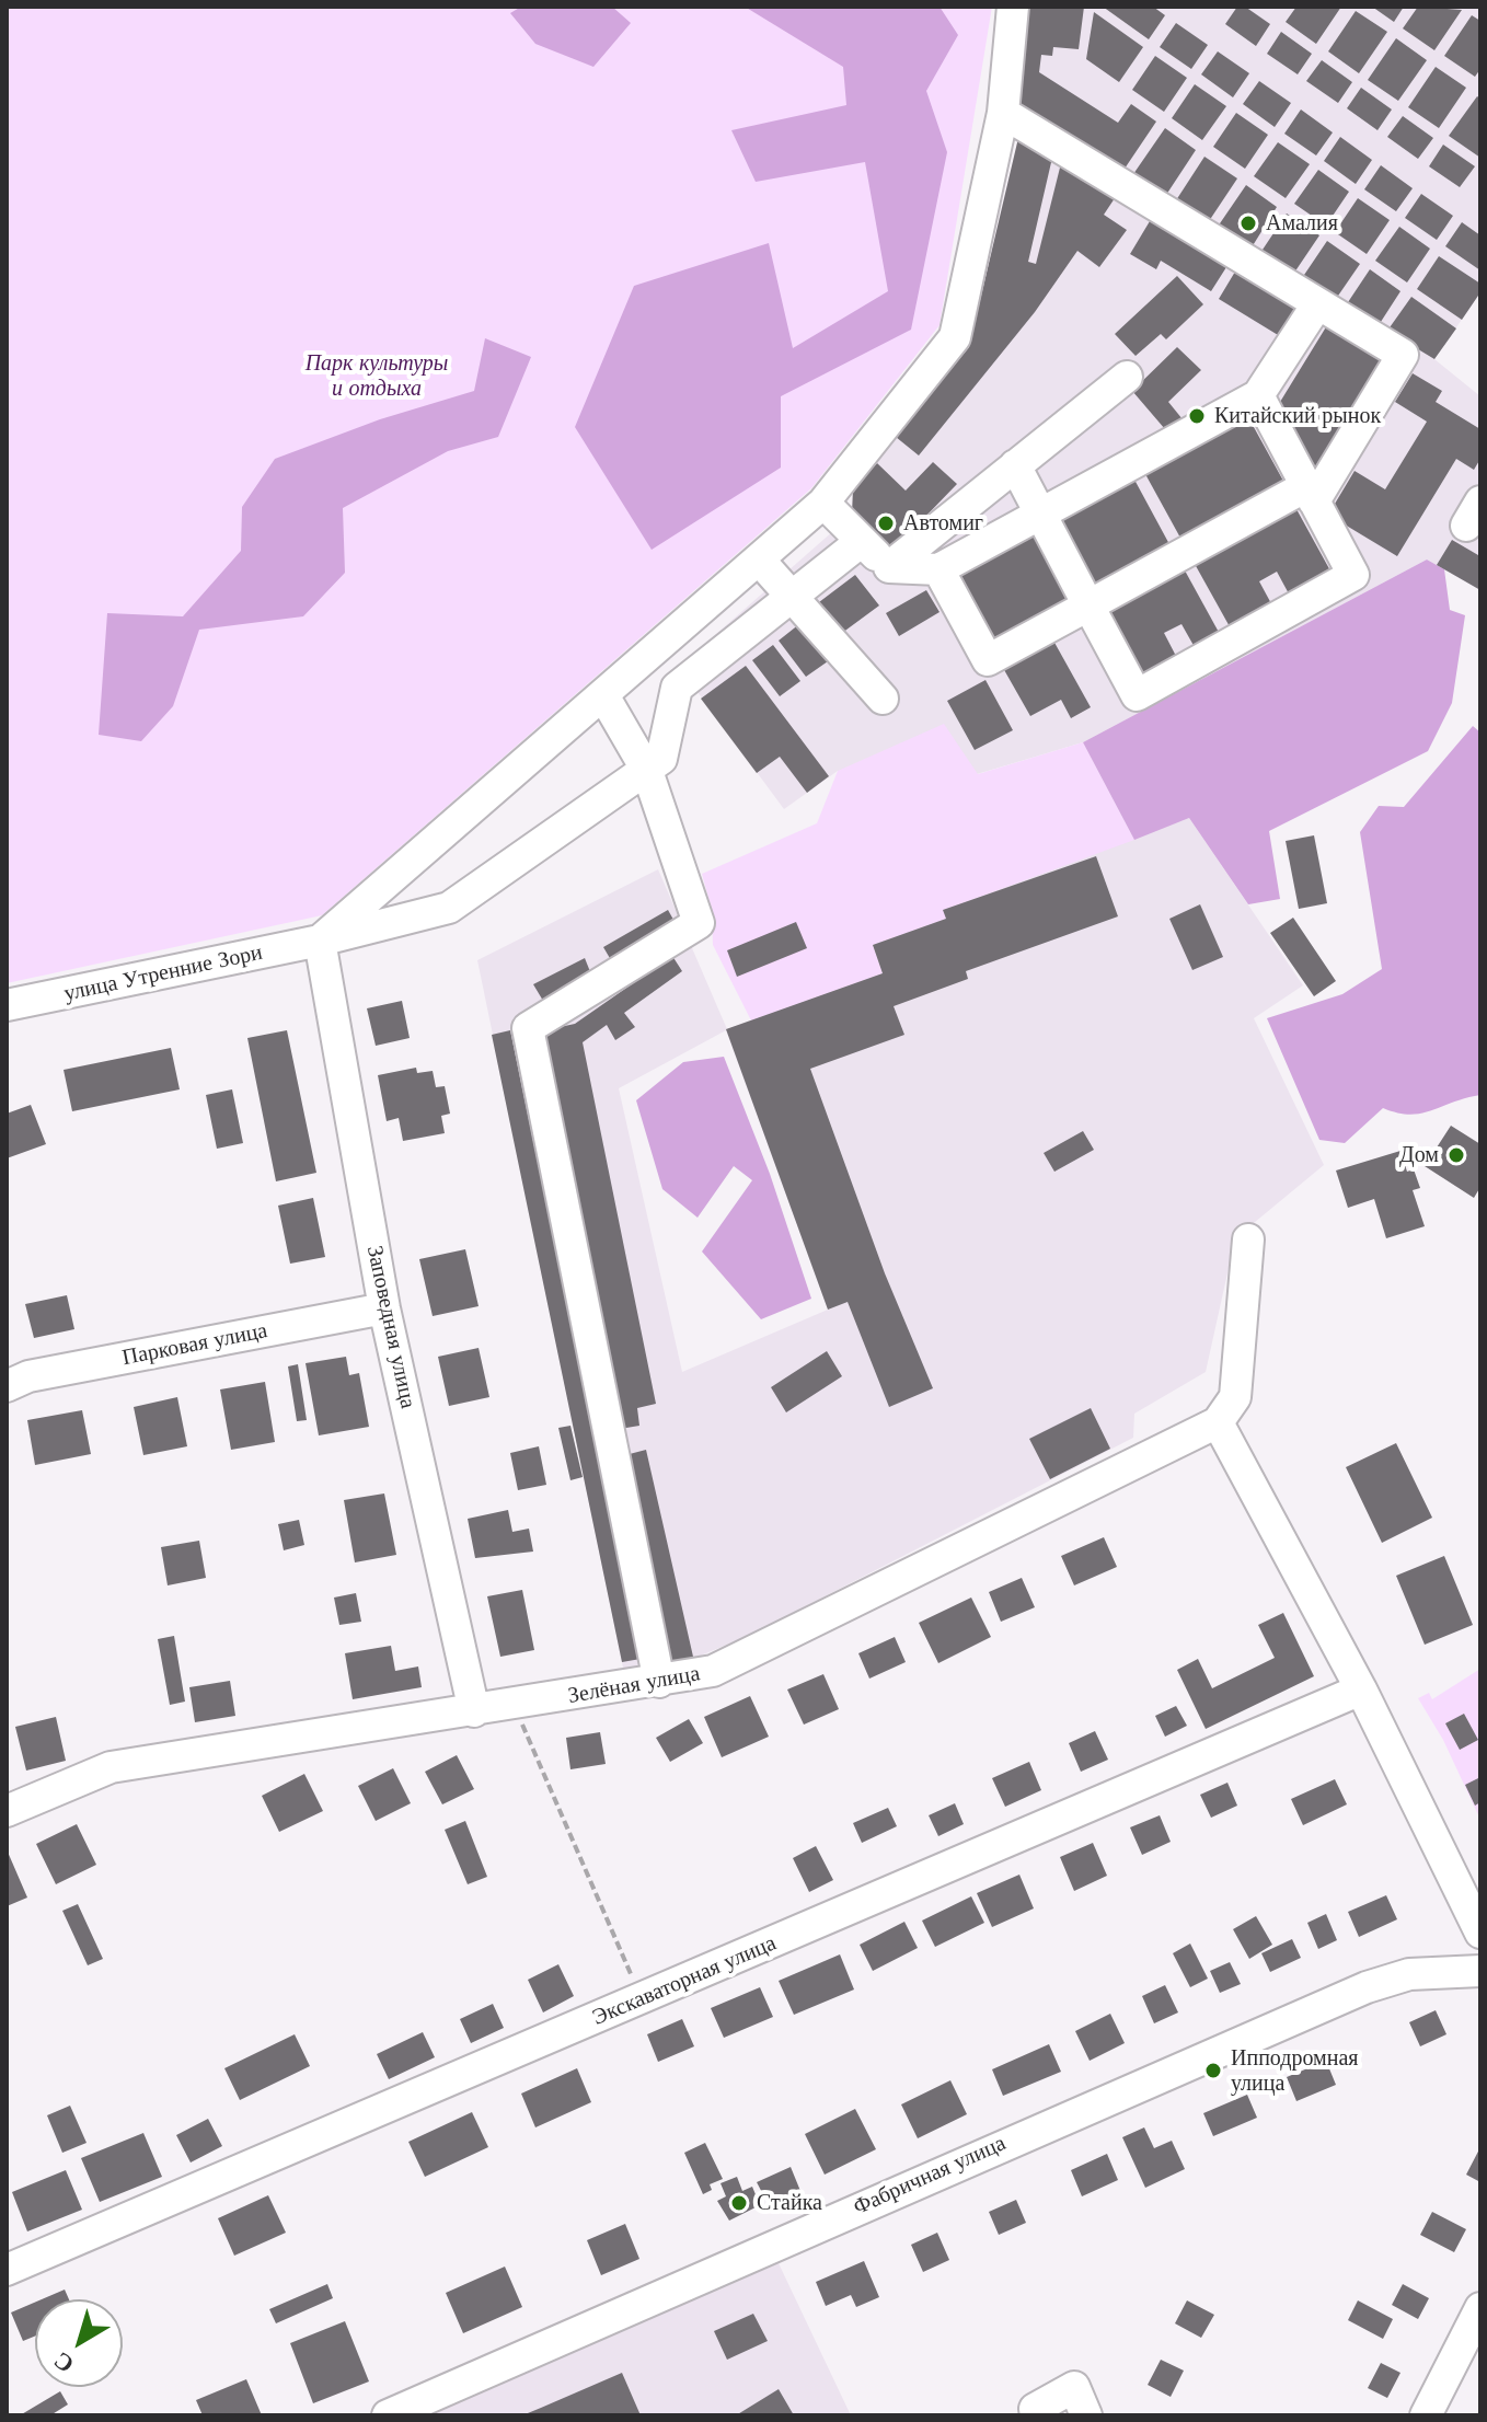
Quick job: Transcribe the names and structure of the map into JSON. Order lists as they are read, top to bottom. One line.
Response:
{"streets":{"street":["улица Утренние Зори","Заповедная улица","Парковая улица","Зелёная улица","Экскаваторная улица","Фабричная улица"]},"crossings":[["улица Утренние Зори","Заповедная улица"],["Заповедная улица","Парковая улица"],["Заповедная улица","Зелёная улица"]],"parks":["Парк культуры и отдыха"],"places":["Амалия","Китайский рынок","Автомиг","Дом","Ипподромная улица","Стайка"],"north":"bottom left"}
